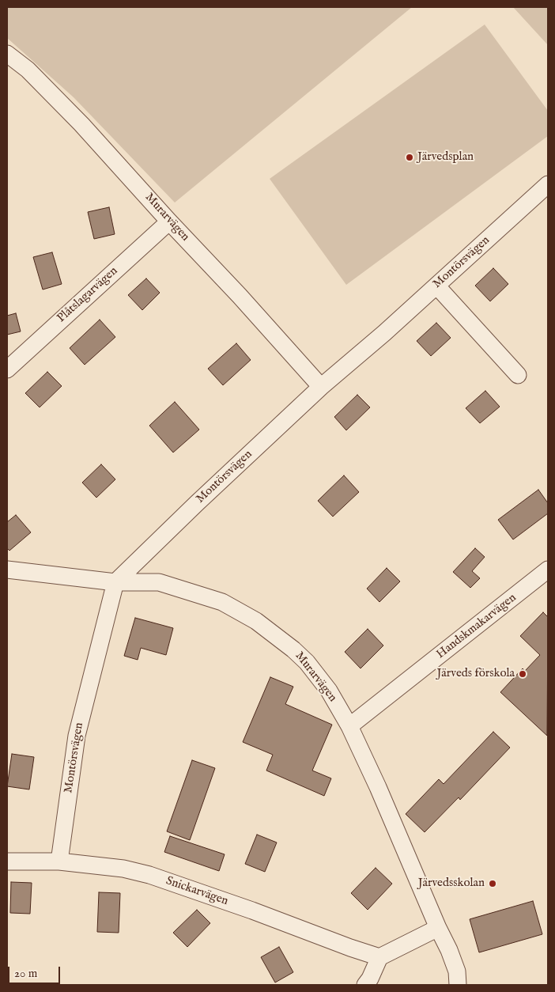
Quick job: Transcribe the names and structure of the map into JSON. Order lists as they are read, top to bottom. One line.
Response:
{"streets":{"street":["Murarvägen","Montörsvägen","Plåtslagarvägen","Handskmakarvägen","Snickarvägen"]},"crossings":[["Murarvägen","Montörsvägen"],["Murarvägen","Plåtslagarvägen"],["Murarvägen","Handskmakarvägen"],["Montörsvägen","Snickarvägen"]],"places":["Järvedsplan","Järveds förskola","Järvedsskolan"],"scale_bar":"20 m"}
